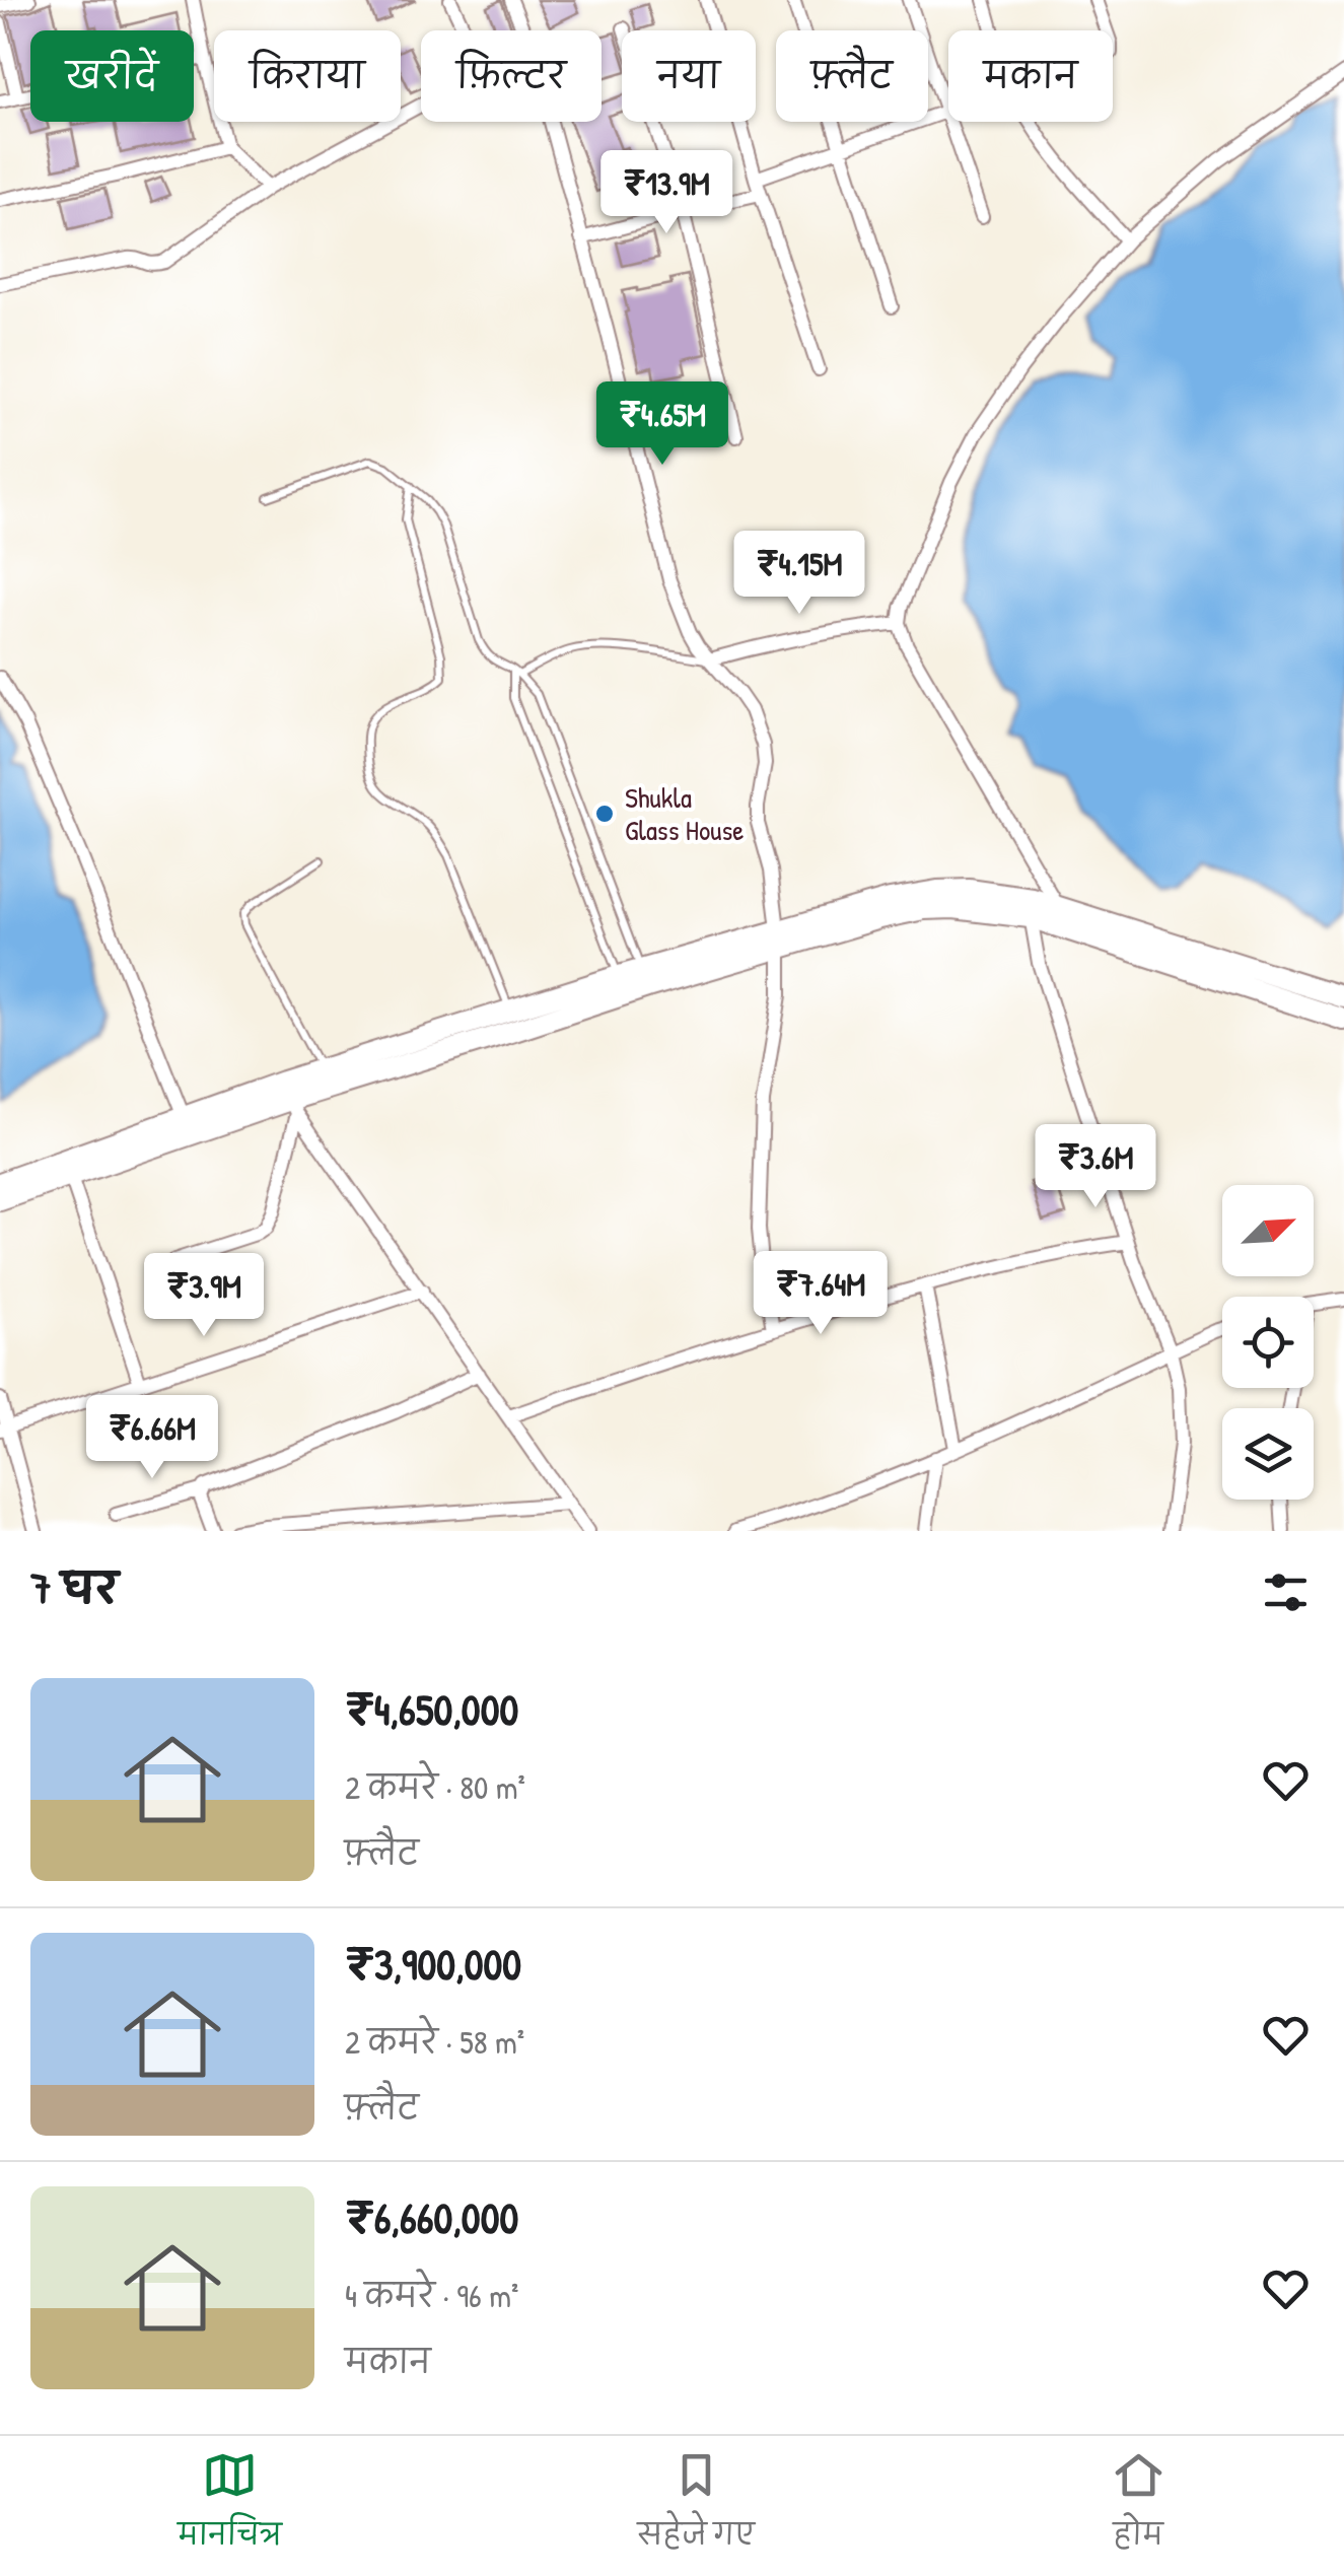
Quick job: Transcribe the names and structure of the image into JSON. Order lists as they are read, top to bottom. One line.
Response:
{"places":["Shukla Glass House"],"north":"top right","page":{"chip":["खरीदें","किराया","फ़िल्टर","नया","फ़्लैट","मकान"],"price":["₹13.9M","₹4.65M","₹4.15M","₹3.6M","₹7.64M","₹3.9M","₹6.66M"],"heading":"7 घर","list":[{"name":"₹4,650,000","note":"2 कमरे · 80 m² · फ़्लैट"},{"name":"₹3,900,000","note":"2 कमरे · 58 m² · फ़्लैट"},{"name":"₹6,660,000","note":"4 कमरे · 96 m² · मकान"}],"tabs":["मानचित्र","सहेजे गए","होम"]}}
